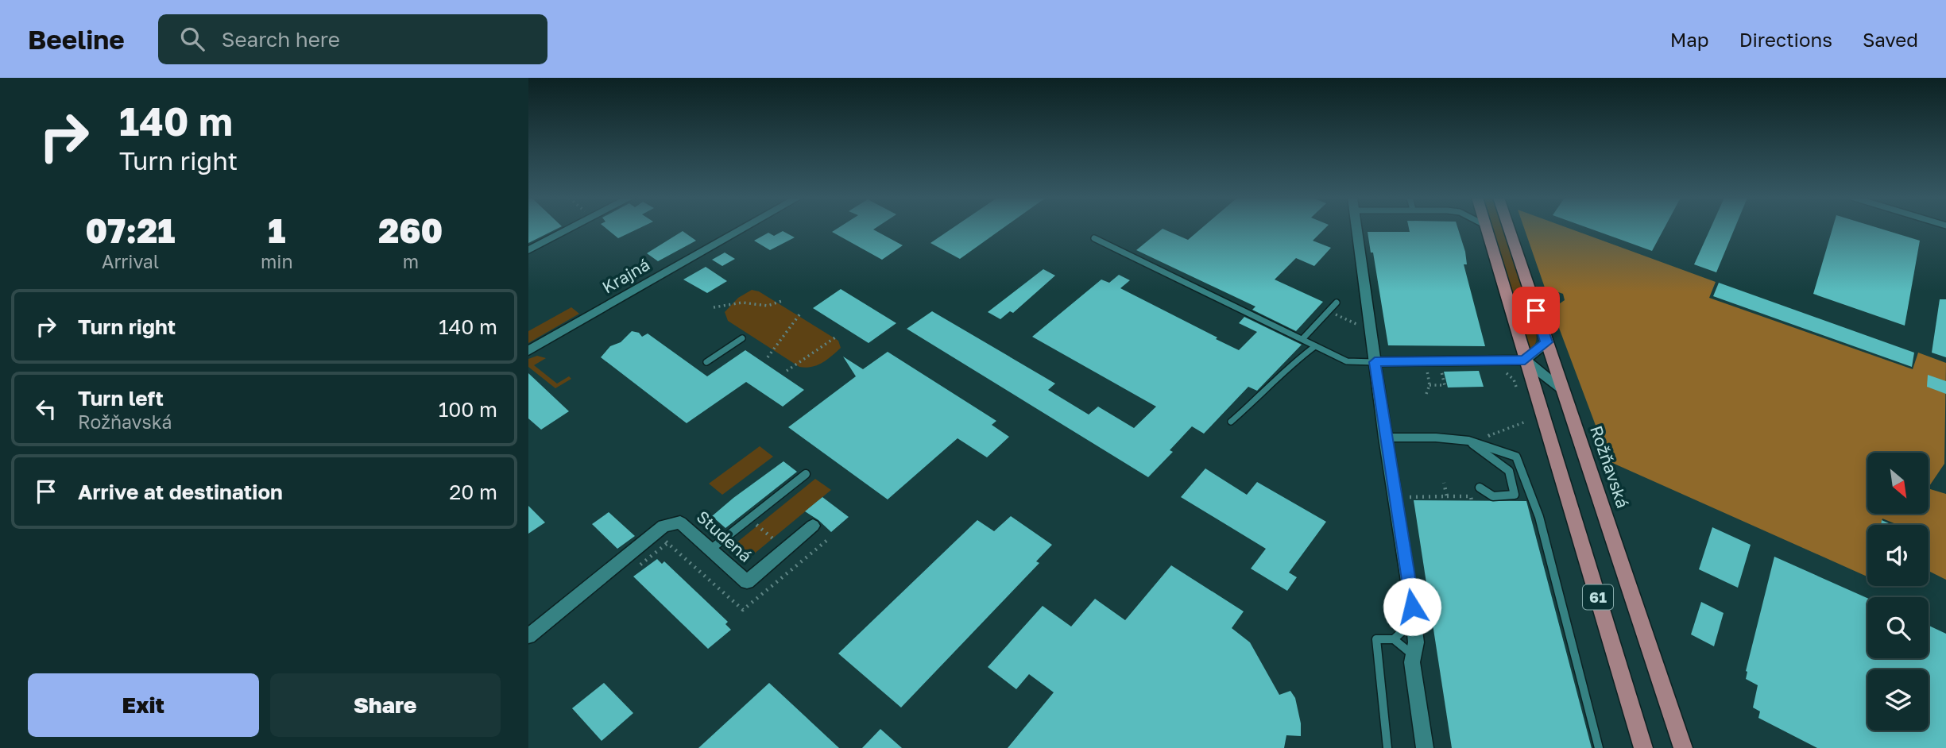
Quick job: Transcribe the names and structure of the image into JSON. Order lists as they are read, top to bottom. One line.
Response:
{"streets":{"main road":["Rožňavská","61"],"street":["Krajná","Studená"]},"north":"bottom right","page":{"header":"Beeline","search":"Search here","nav":["Map","Directions","Saved"],"turn":["140 m","Turn right"],"eta":["07:21","Arrival","1","min","260","m"],"list":[{"name":"Turn right","value":"140 m"},{"name":"Turn left","note":"Rožňavská","value":"100 m"},{"name":"Arrive at destination","value":"20 m"}],"buttons":["Exit","Share"]}}
